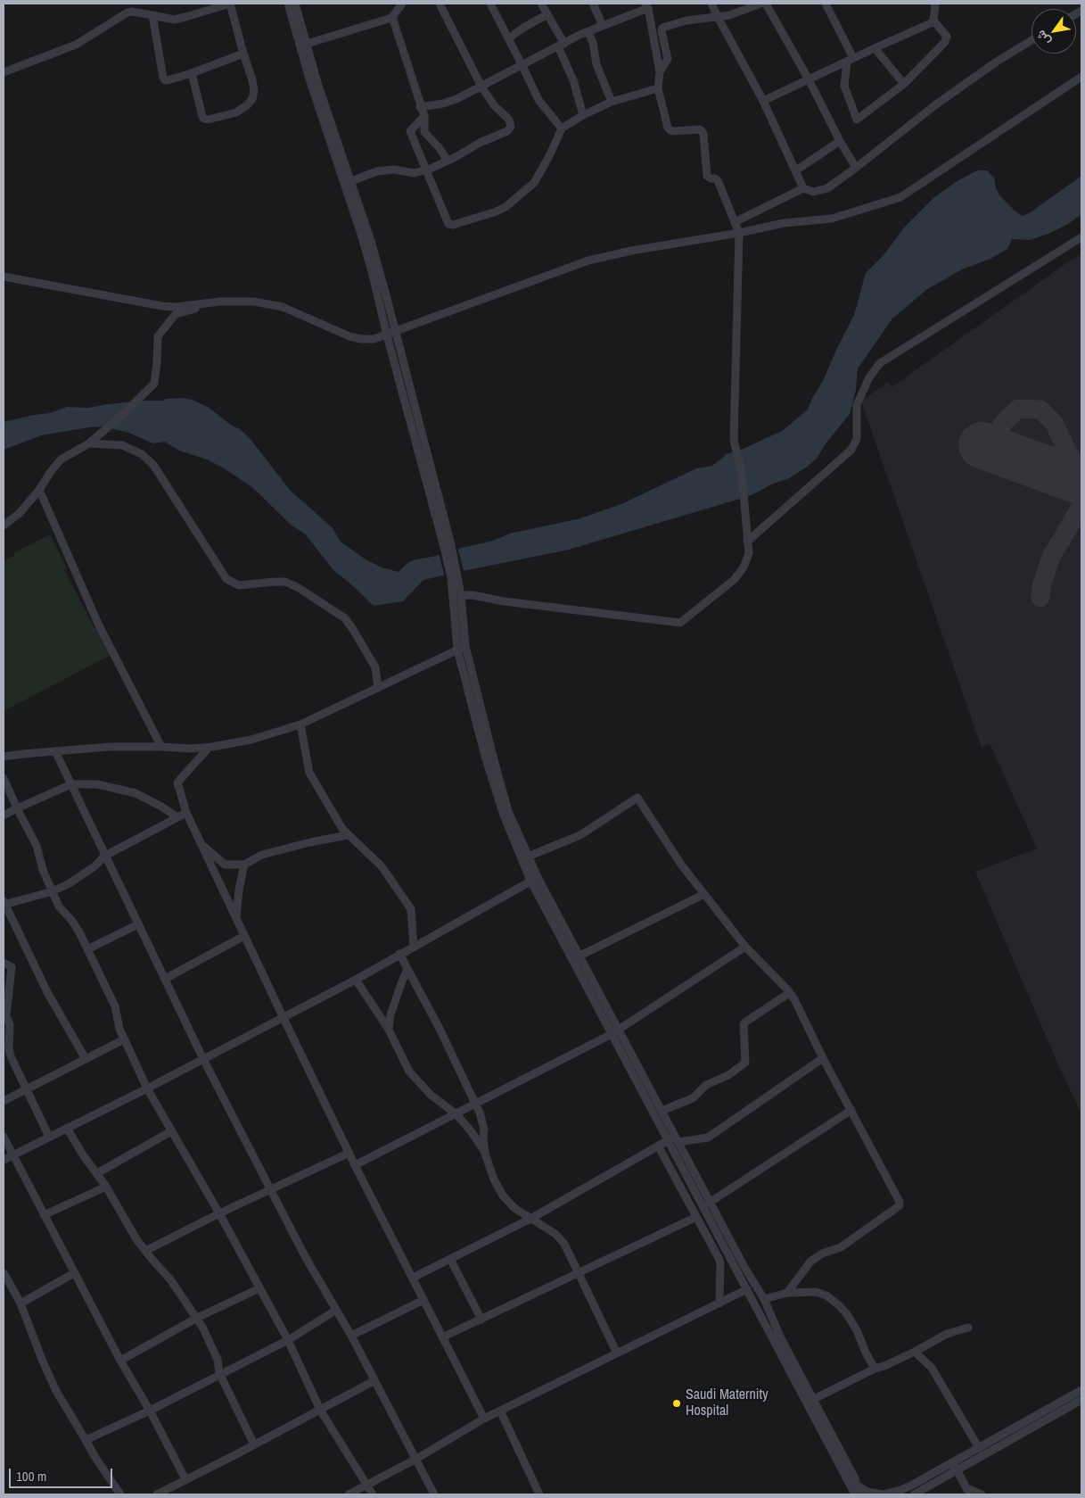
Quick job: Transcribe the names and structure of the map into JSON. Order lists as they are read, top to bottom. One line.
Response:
{"places":["Saudi Maternity Hospital"],"scale_bar":"100 m","north":"bottom left"}
